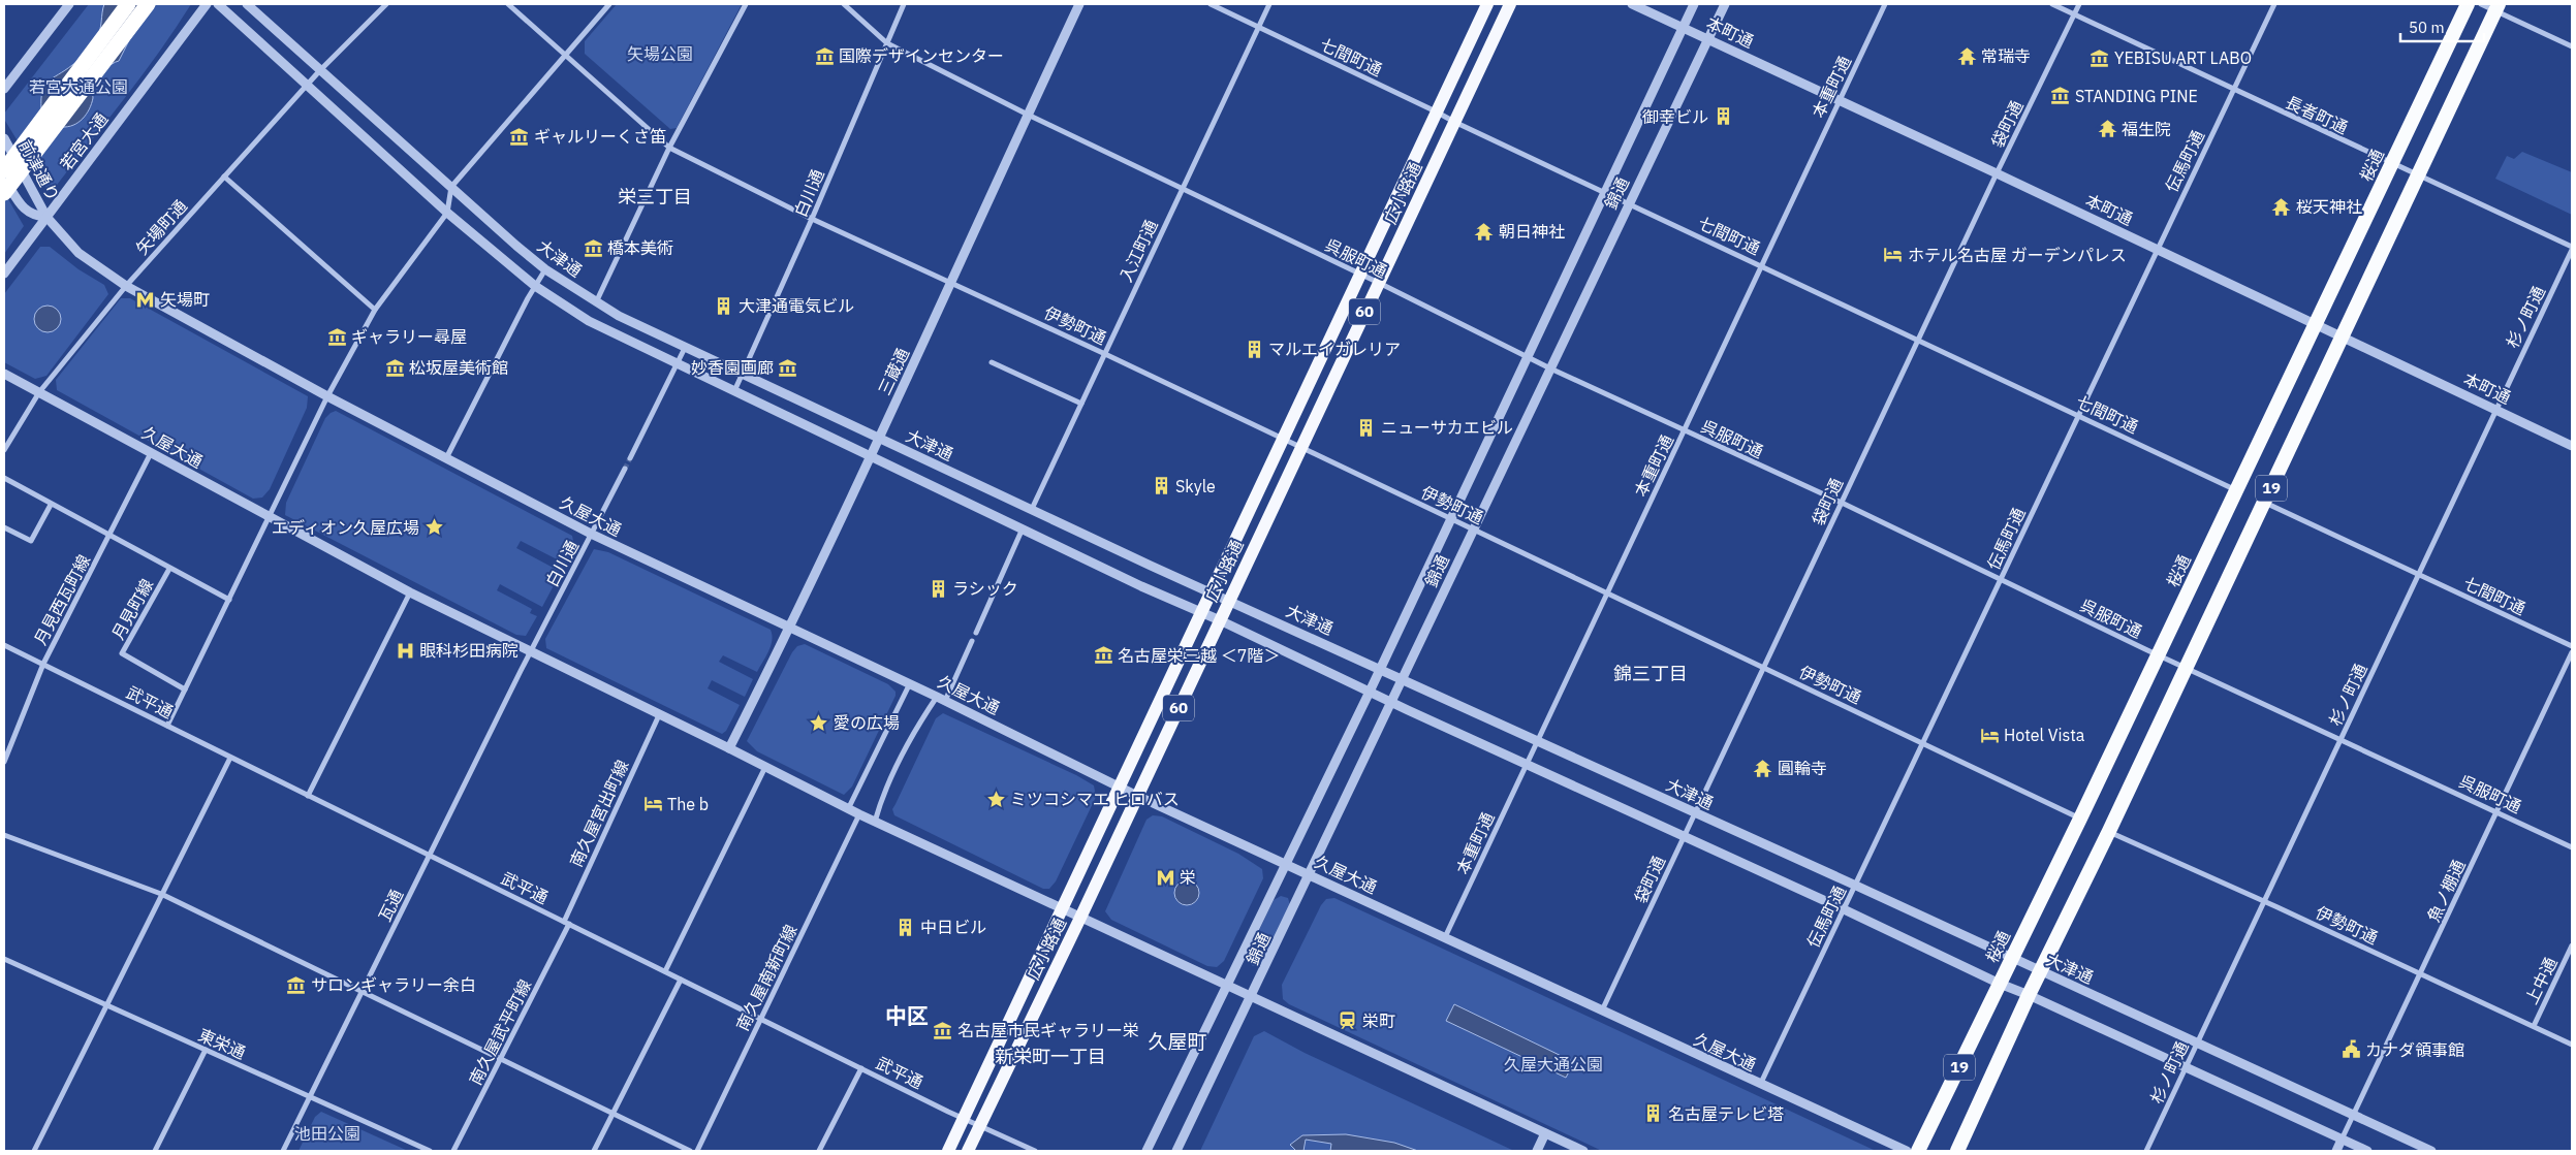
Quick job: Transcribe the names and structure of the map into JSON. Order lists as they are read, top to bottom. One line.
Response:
{"streets":{"highway":["桜通","19"],"main road":["広小路通","60"],"street":["本町通","七間町通","本重町通","長者町通","袋町通","若宮大通","伝馬町通","前津通り","白川通","錦通","矢場町通","入江町通","大津通","呉服町通","杉ノ町通","伊勢町通","三蔵通","久屋大通","月見西瓦町線","月見町線","武平通","南久屋宮出町線","魚ノ棚通","瓦通","南久屋南新町線","上中通","南久屋武平町線","東栄通"]},"crossings":[["本町通","本重町通"],["本町通","袋町通"],["本町通","伝馬町通"],["本町通","桜通"],["本町通","錦通"],["本町通","杉ノ町通"],["本町通","19"],["七間町通","本重町通"],["七間町通","袋町通"],["七間町通","伝馬町通"],["七間町通","桜通"],["七間町通","広小路通"],["七間町通","錦通"],["七間町通","入江町通"],["七間町通","杉ノ町通"],["七間町通","19"],["本重町通","大津通"],["本重町通","呉服町通"],["本重町通","伊勢町通"],["本重町通","久屋大通"],["長者町通","袋町通"],["長者町通","伝馬町通"],["長者町通","桜通"],["長者町通","杉ノ町通"],["長者町通","19"],["袋町通","大津通"],["袋町通","呉服町通"],["袋町通","伊勢町通"],["袋町通","久屋大通"],["若宮大通","前津通り"],["若宮大通","久屋大通"],["伝馬町通","大津通"],["伝馬町通","呉服町通"],["伝馬町通","伊勢町通"],["伝馬町通","久屋大通"],["桜通","大津通"],["桜通","呉服町通"],["桜通","伊勢町通"],["前津通り","久屋大通"],["白川通","大津通"],["白川通","呉服町通"],["白川通","伊勢町通"],["白川通","久屋大通"],["白川通","瓦通"],["広小路通","大津通"],["広小路通","呉服町通"],["広小路通","伊勢町通"],["広小路通","久屋大通"],["広小路通","武平通"],["錦通","大津通"],["錦通","呉服町通"],["錦通","伊勢町通"],["錦通","久屋大通"],["矢場町通","大津通"],["矢場町通","久屋大通"],["入江町通","大津通"],["入江町通","呉服町通"],["入江町通","伊勢町通"],["大津通","杉ノ町通"],["大津通","三蔵通"],["大津通","19"],["大津通","魚ノ棚通"],["呉服町通","杉ノ町通"],["呉服町通","三蔵通"],["呉服町通","19"],["呉服町通","魚ノ棚通"],["杉ノ町通","伊勢町通"],["伊勢町通","三蔵通"],["伊勢町通","19"],["伊勢町通","魚ノ棚通"],["伊勢町通","上中通"],["三蔵通","久屋大通"],["久屋大通","月見西瓦町線"],["久屋大通","南久屋宮出町線"],["久屋大通","南久屋南新町線"],["月見西瓦町線","武平通"],["武平通","南久屋宮出町線"],["武平通","瓦通"],["武平通","南久屋南新町線"],["武平通","南久屋武平町線"],["南久屋宮出町線","南久屋武平町線"],["瓦通","東栄通"]],"districts":["栄三丁目","錦三丁目","中区","久屋町","新栄町一丁目"],"parks":["矢場公園","若宮大通公園","久屋大通公園","池田公園"],"places":{"museum":["国際デザインセンター","YEBISU ART LABO","STANDING PINE","ギャルリーくさ笛","橋本美術","ギャラリー尋屋","松坂屋美術館","妙香園画廊","名古屋栄三越 ＜7階＞","サロンギャラリー余白","名古屋市民ギャラリー栄"],"temple":["常瑞寺","福生院","桜天神社","朝日神社","圓輪寺"],"building":["御幸ビル","大津通電気ビル","マルエイガレリア","ニューサカエビル","Skyle","ラシック","中日ビル","名古屋テレビ塔"],"hotel":["ホテル名古屋 ガーデンパレス","Hotel Vista","The b"],"metro station":["矢場町","栄"],"place":["エディオン久屋広場","愛の広場","ミツコシマエ ヒロバス"],"hospital":["眼科杉田病院"],"station":["栄町"],"public building":["カナダ領事館"]},"scale_bar":"50 m"}
